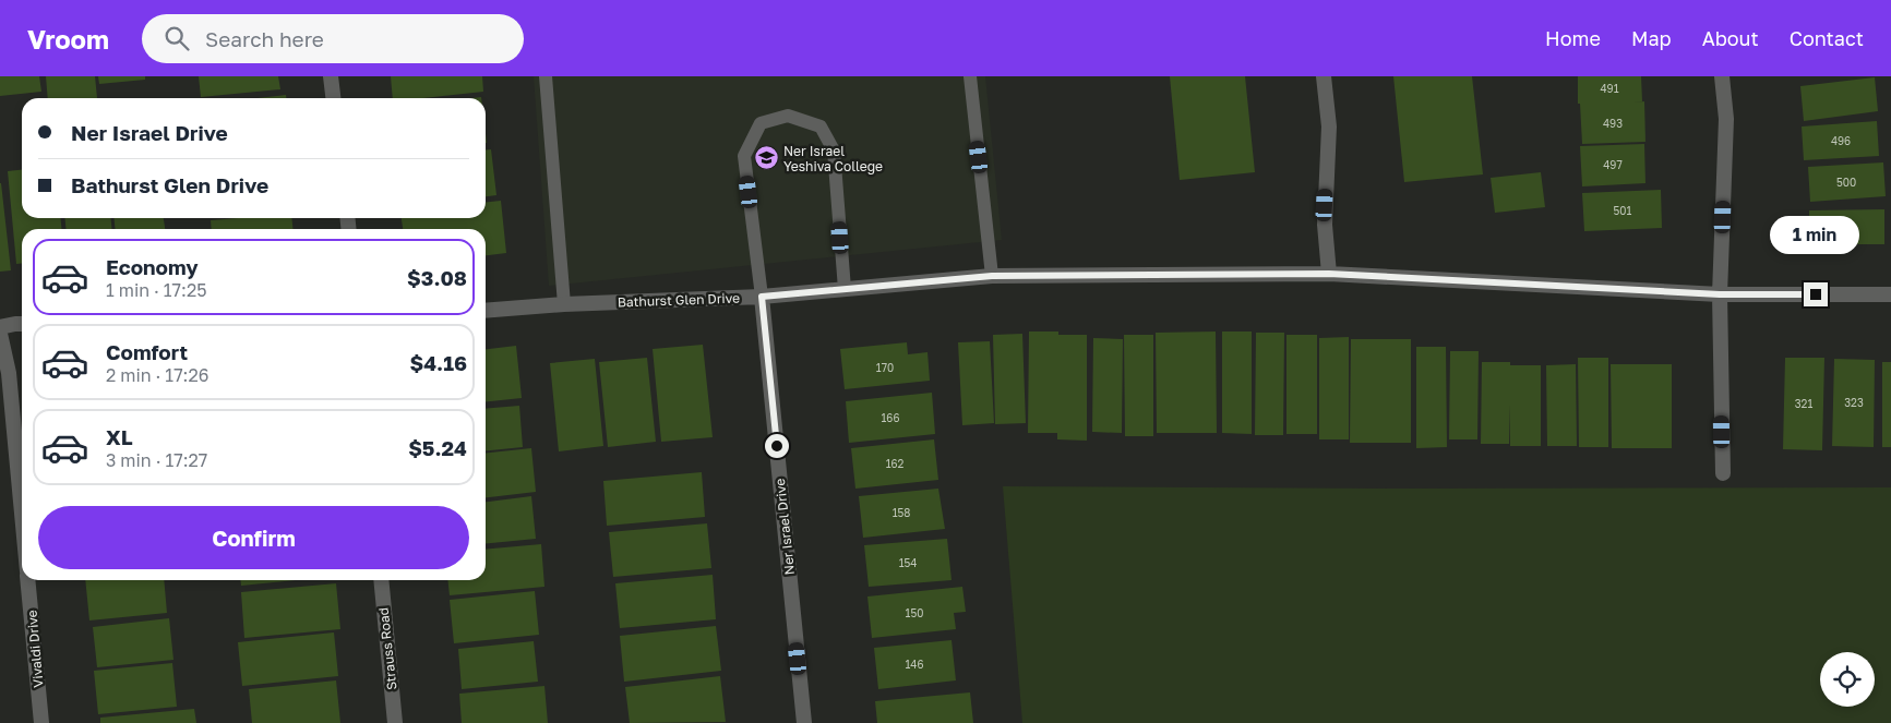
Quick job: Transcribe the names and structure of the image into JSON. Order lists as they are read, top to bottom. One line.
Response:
{"streets":{"street":["Bathurst Glen Drive","Ner Israel Drive","Vivaldi Drive","Strauss Road"]},"crossings":[["Bathurst Glen Drive","Ner Israel Drive"]],"places":{"school or university":["Ner Israel Yeshiva College"]},"house_numbers":["491","493","496","497","500","501","170","323","321","166","162","158","154","150","146"],"page":{"header":"Vroom","search":"Search here","nav":["Home","Map","About","Contact"],"banner":["Ner Israel Drive","Bathurst Glen Drive"],"bubble":"1 min","list":[{"name":"Economy","note":"1 min · 17:25","value":"$3.08"},{"name":"Comfort","note":"2 min · 17:26","value":"$4.16"},{"name":"XL","note":"3 min · 17:27","value":"$5.24"}],"buttons":"Confirm"}}
